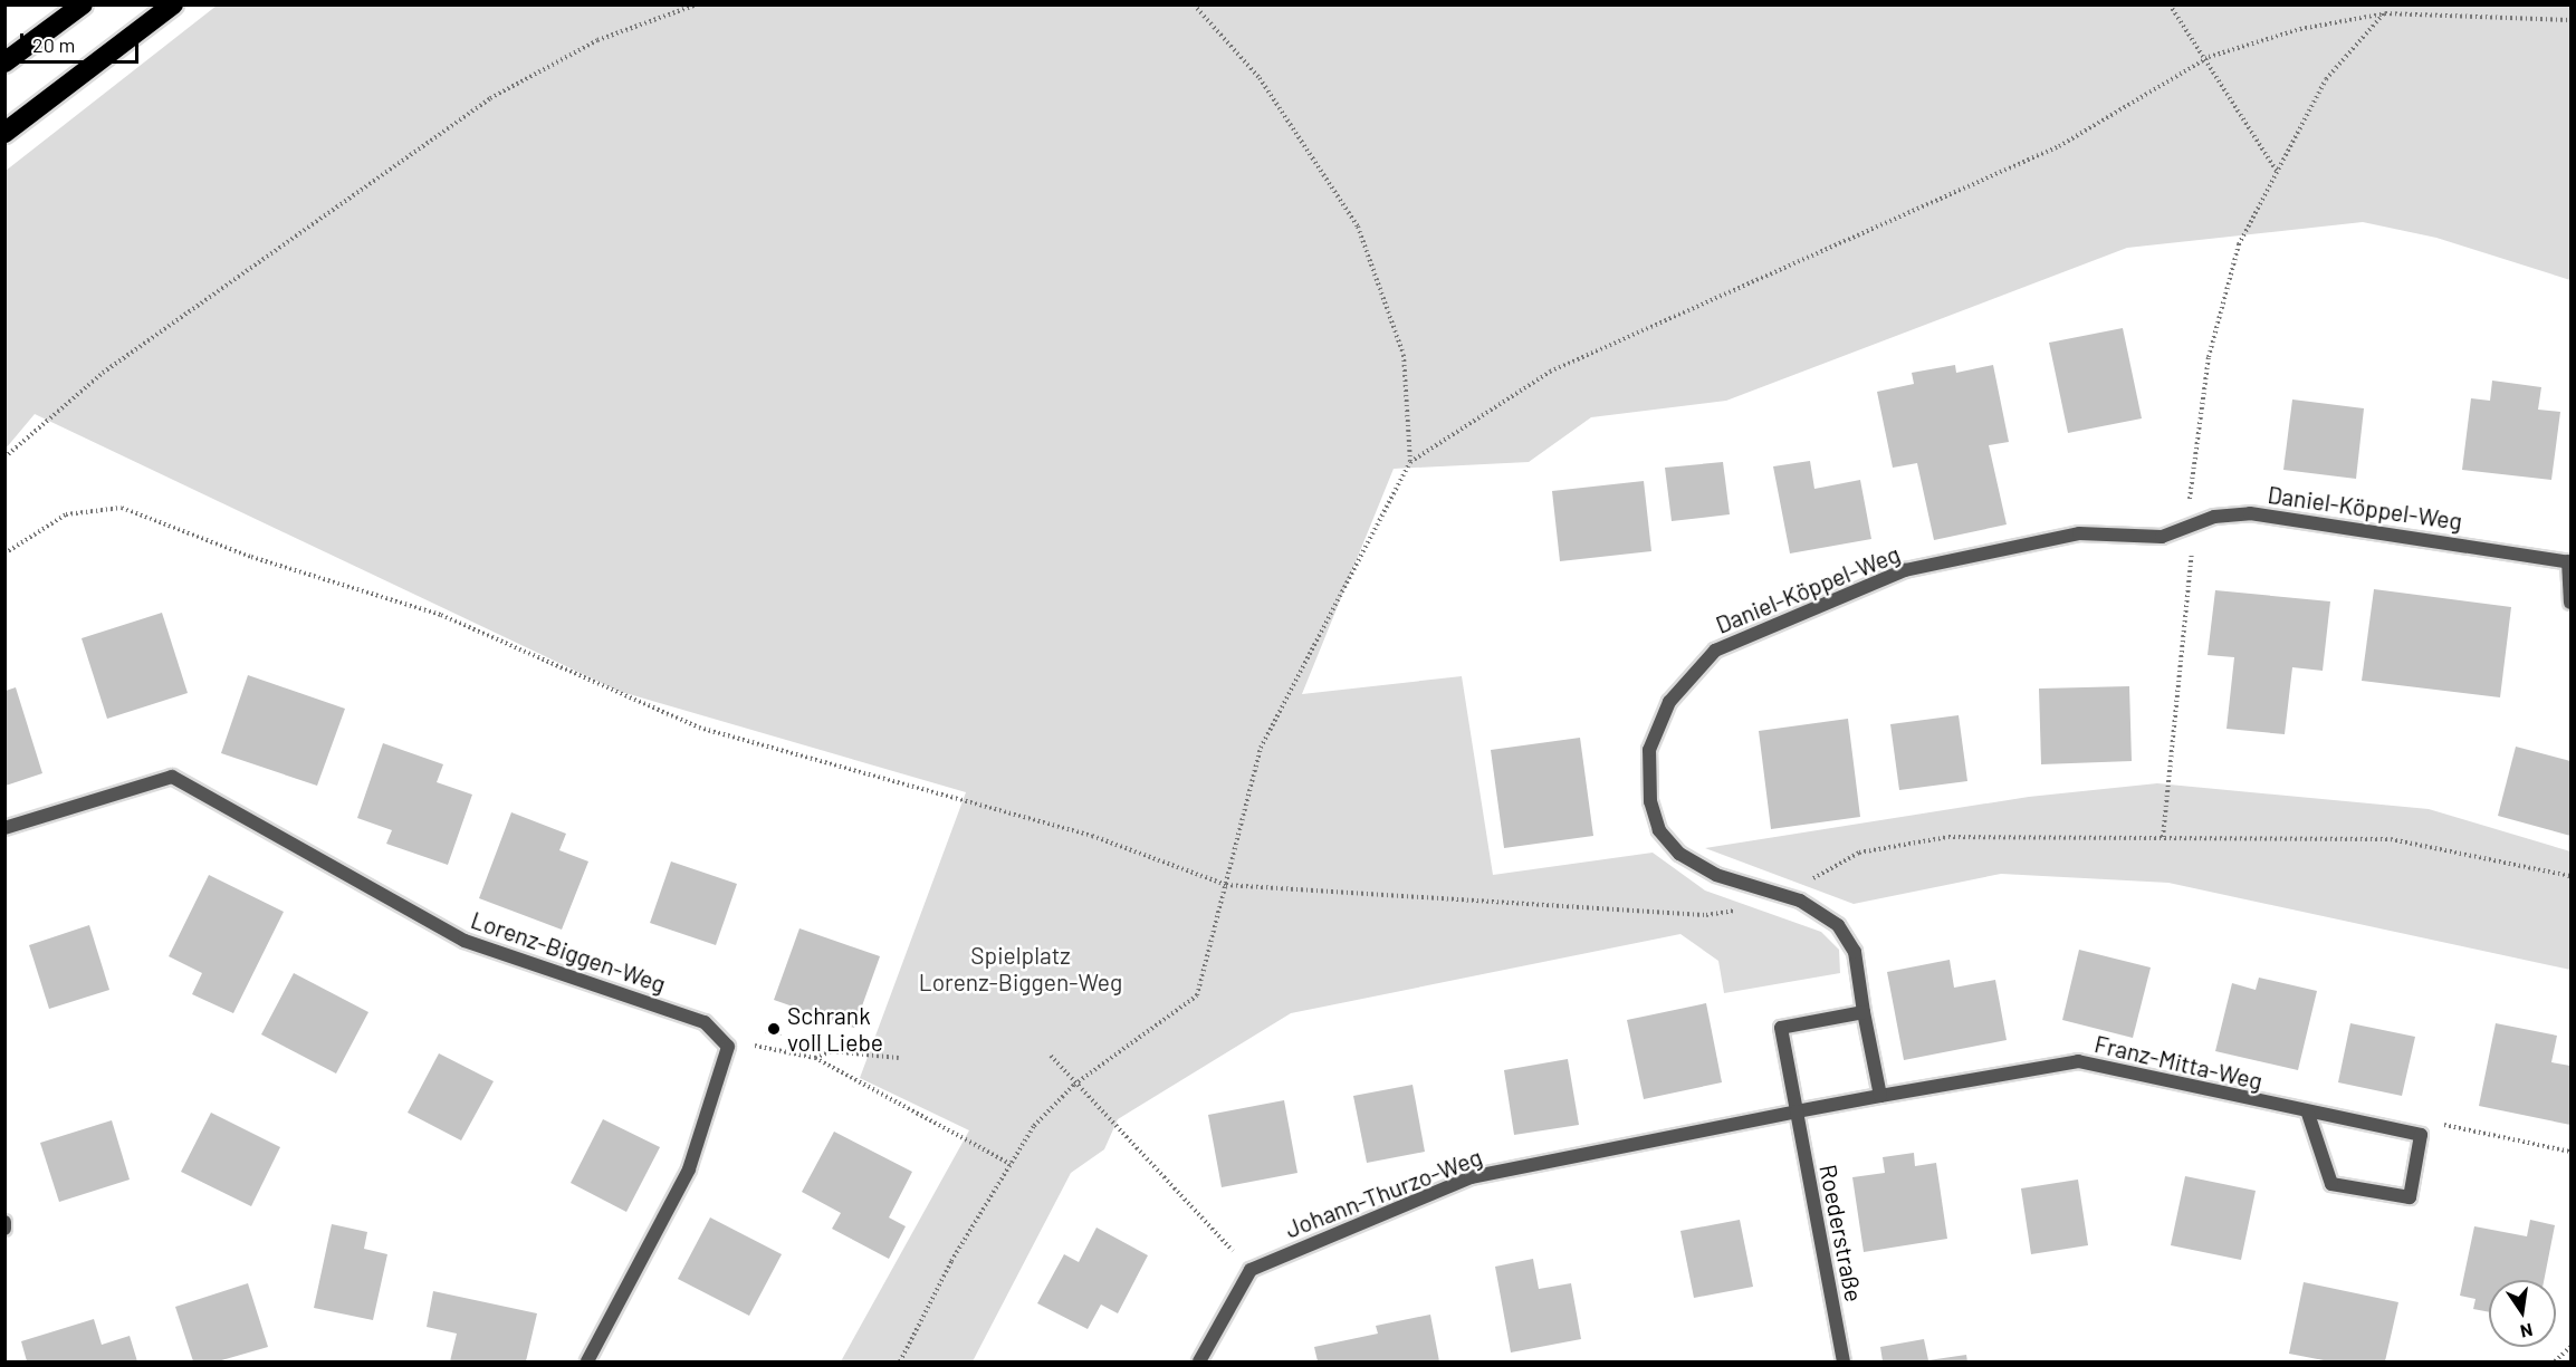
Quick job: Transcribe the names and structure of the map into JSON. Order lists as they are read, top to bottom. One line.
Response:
{"streets":{"street":["Daniel-Köppel-Weg","Lorenz-Biggen-Weg","Franz-Mitta-Weg","Johann-Thurzo-Weg","Roederstraße"]},"crossings":[["Daniel-Köppel-Weg","Roederstraße"],["Johann-Thurzo-Weg","Roederstraße"]],"parks":["Spielplatz Lorenz-Biggen-Weg"],"places":["Schrank voll Liebe"],"scale_bar":"20 m","north":"bottom"}
